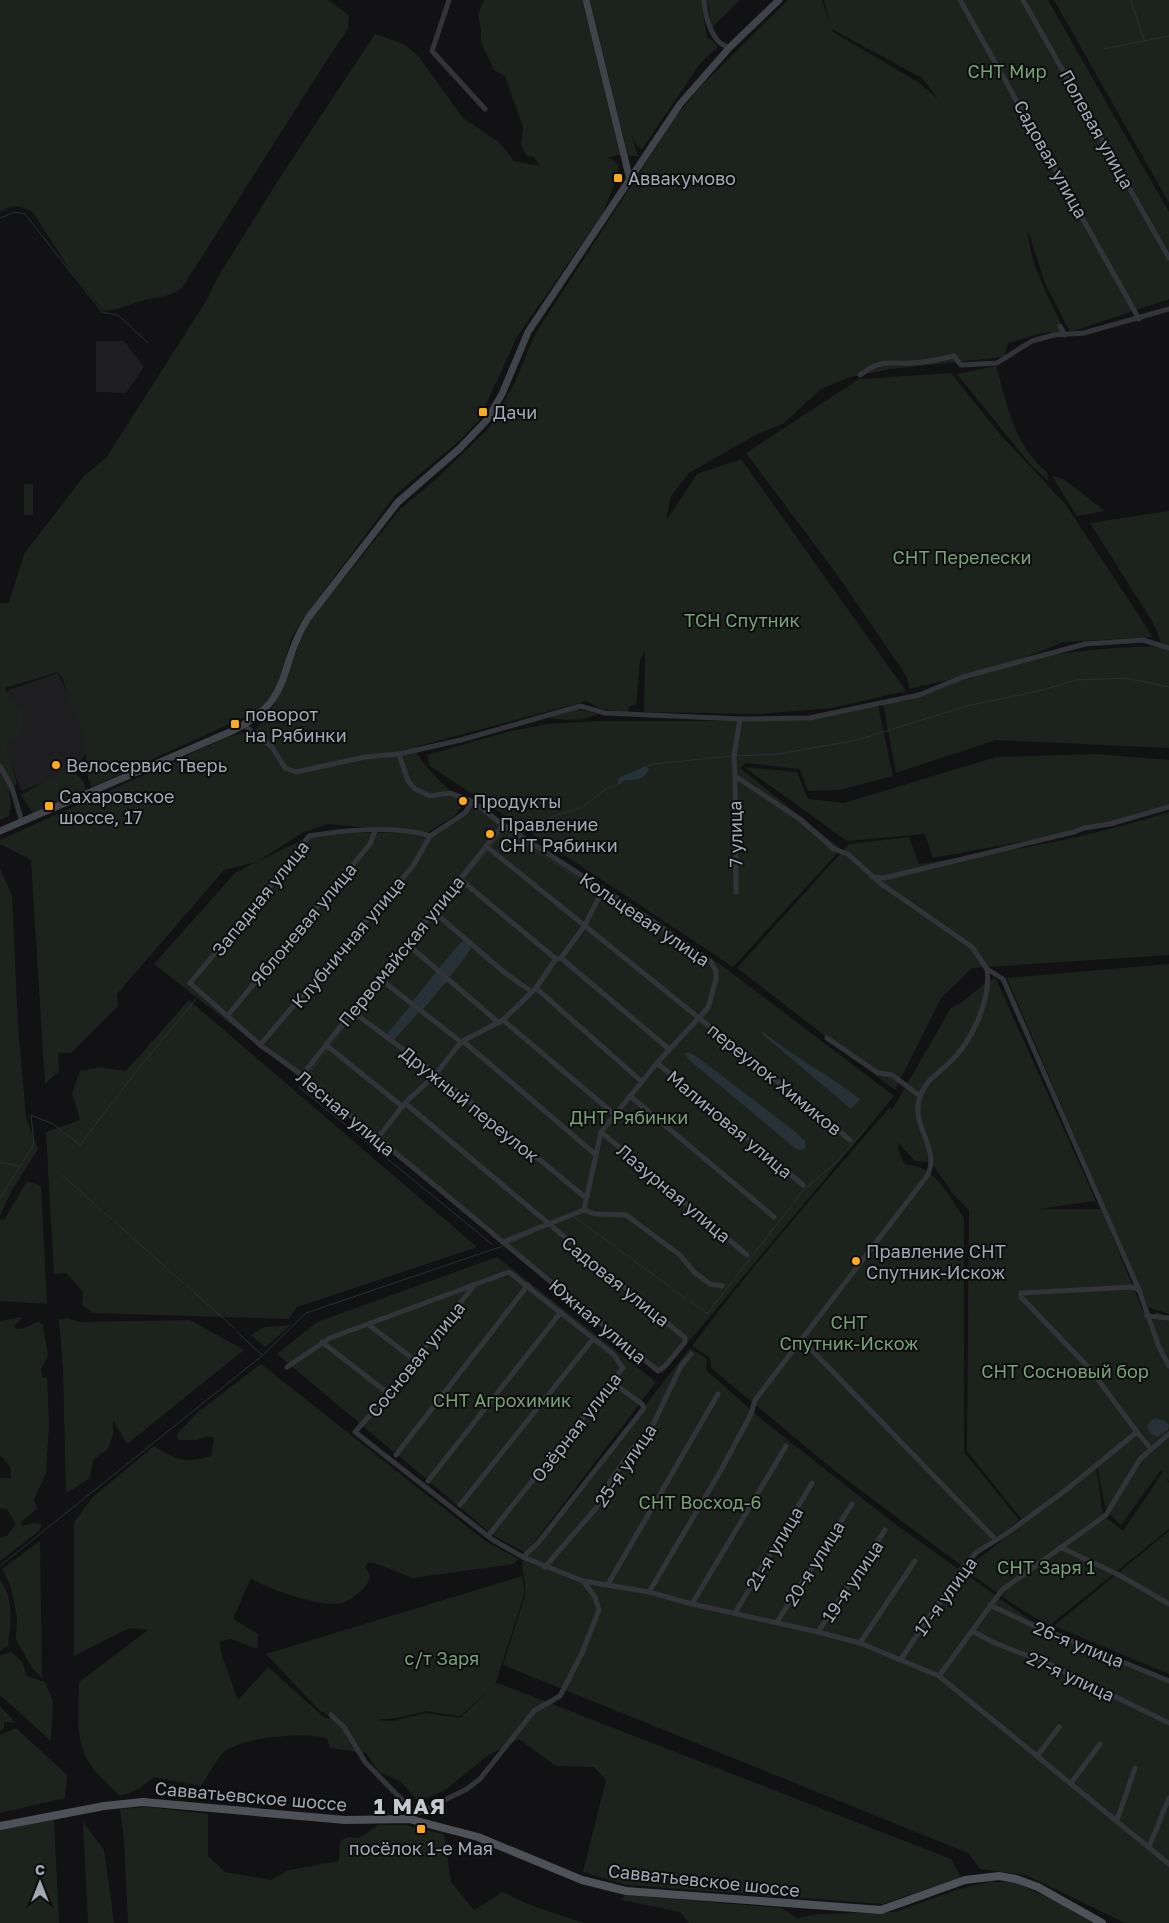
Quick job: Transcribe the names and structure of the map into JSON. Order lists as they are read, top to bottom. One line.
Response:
{"streets":{"main road":["Савватьевское шоссе"],"street":["Полевая улица","Садовая улица","7 улица","Западная улица","Кольцевая улица","Яблоневая улица","Клубничная улица","Первомайская улица","переулок Химиков","Дружный переулок","Лесная улица","Малиновая улица","Лазурная улица","Южная улица","Сосновая улица","Озёрная улица","25-я улица","21-я улица","20-я улица","19-я улица","17-я улица","26-я улица","27-я улица"]},"crossings":[["Садовая улица","Первомайская улица"],["Садовая улица","Южная улица"],["Западная улица","Яблоневая улица"],["Западная улица","Клубничная улица"],["Западная улица","Лесная улица"],["Кольцевая улица","Первомайская улица"],["Кольцевая улица","переулок Химиков"],["Кольцевая улица","Дружный переулок"],["Кольцевая улица","Малиновая улица"],["Кольцевая улица","Лазурная улица"],["Яблоневая улица","Лесная улица"],["Клубничная улица","Лесная улица"],["Первомайская улица","переулок Химиков"],["Первомайская улица","Дружный переулок"],["Первомайская улица","Лесная улица"],["Лесная улица","Южная улица"],["Сосновая улица","Озёрная улица"]],"districts":["1 МАЯ"],"parks":["СНТ Мир","СНТ Перелески","ТСН Спутник","ДНТ Рябинки","СНТ Спутник-Искож","СНТ Сосновый бор","СНТ Агрохимик","СНТ Восход-6","СНТ Заря 1","с/т Заря"],"places":{"transit":["Аввакумово","Дачи","поворот на Рябинки","Сахаровское шоссе, 17","посёлок 1-е Мая"],"other":["Велосервис Тверь","Продукты","Правление СНТ Рябинки","Правление СНТ Спутник-Искож"]},"north":"top"}
